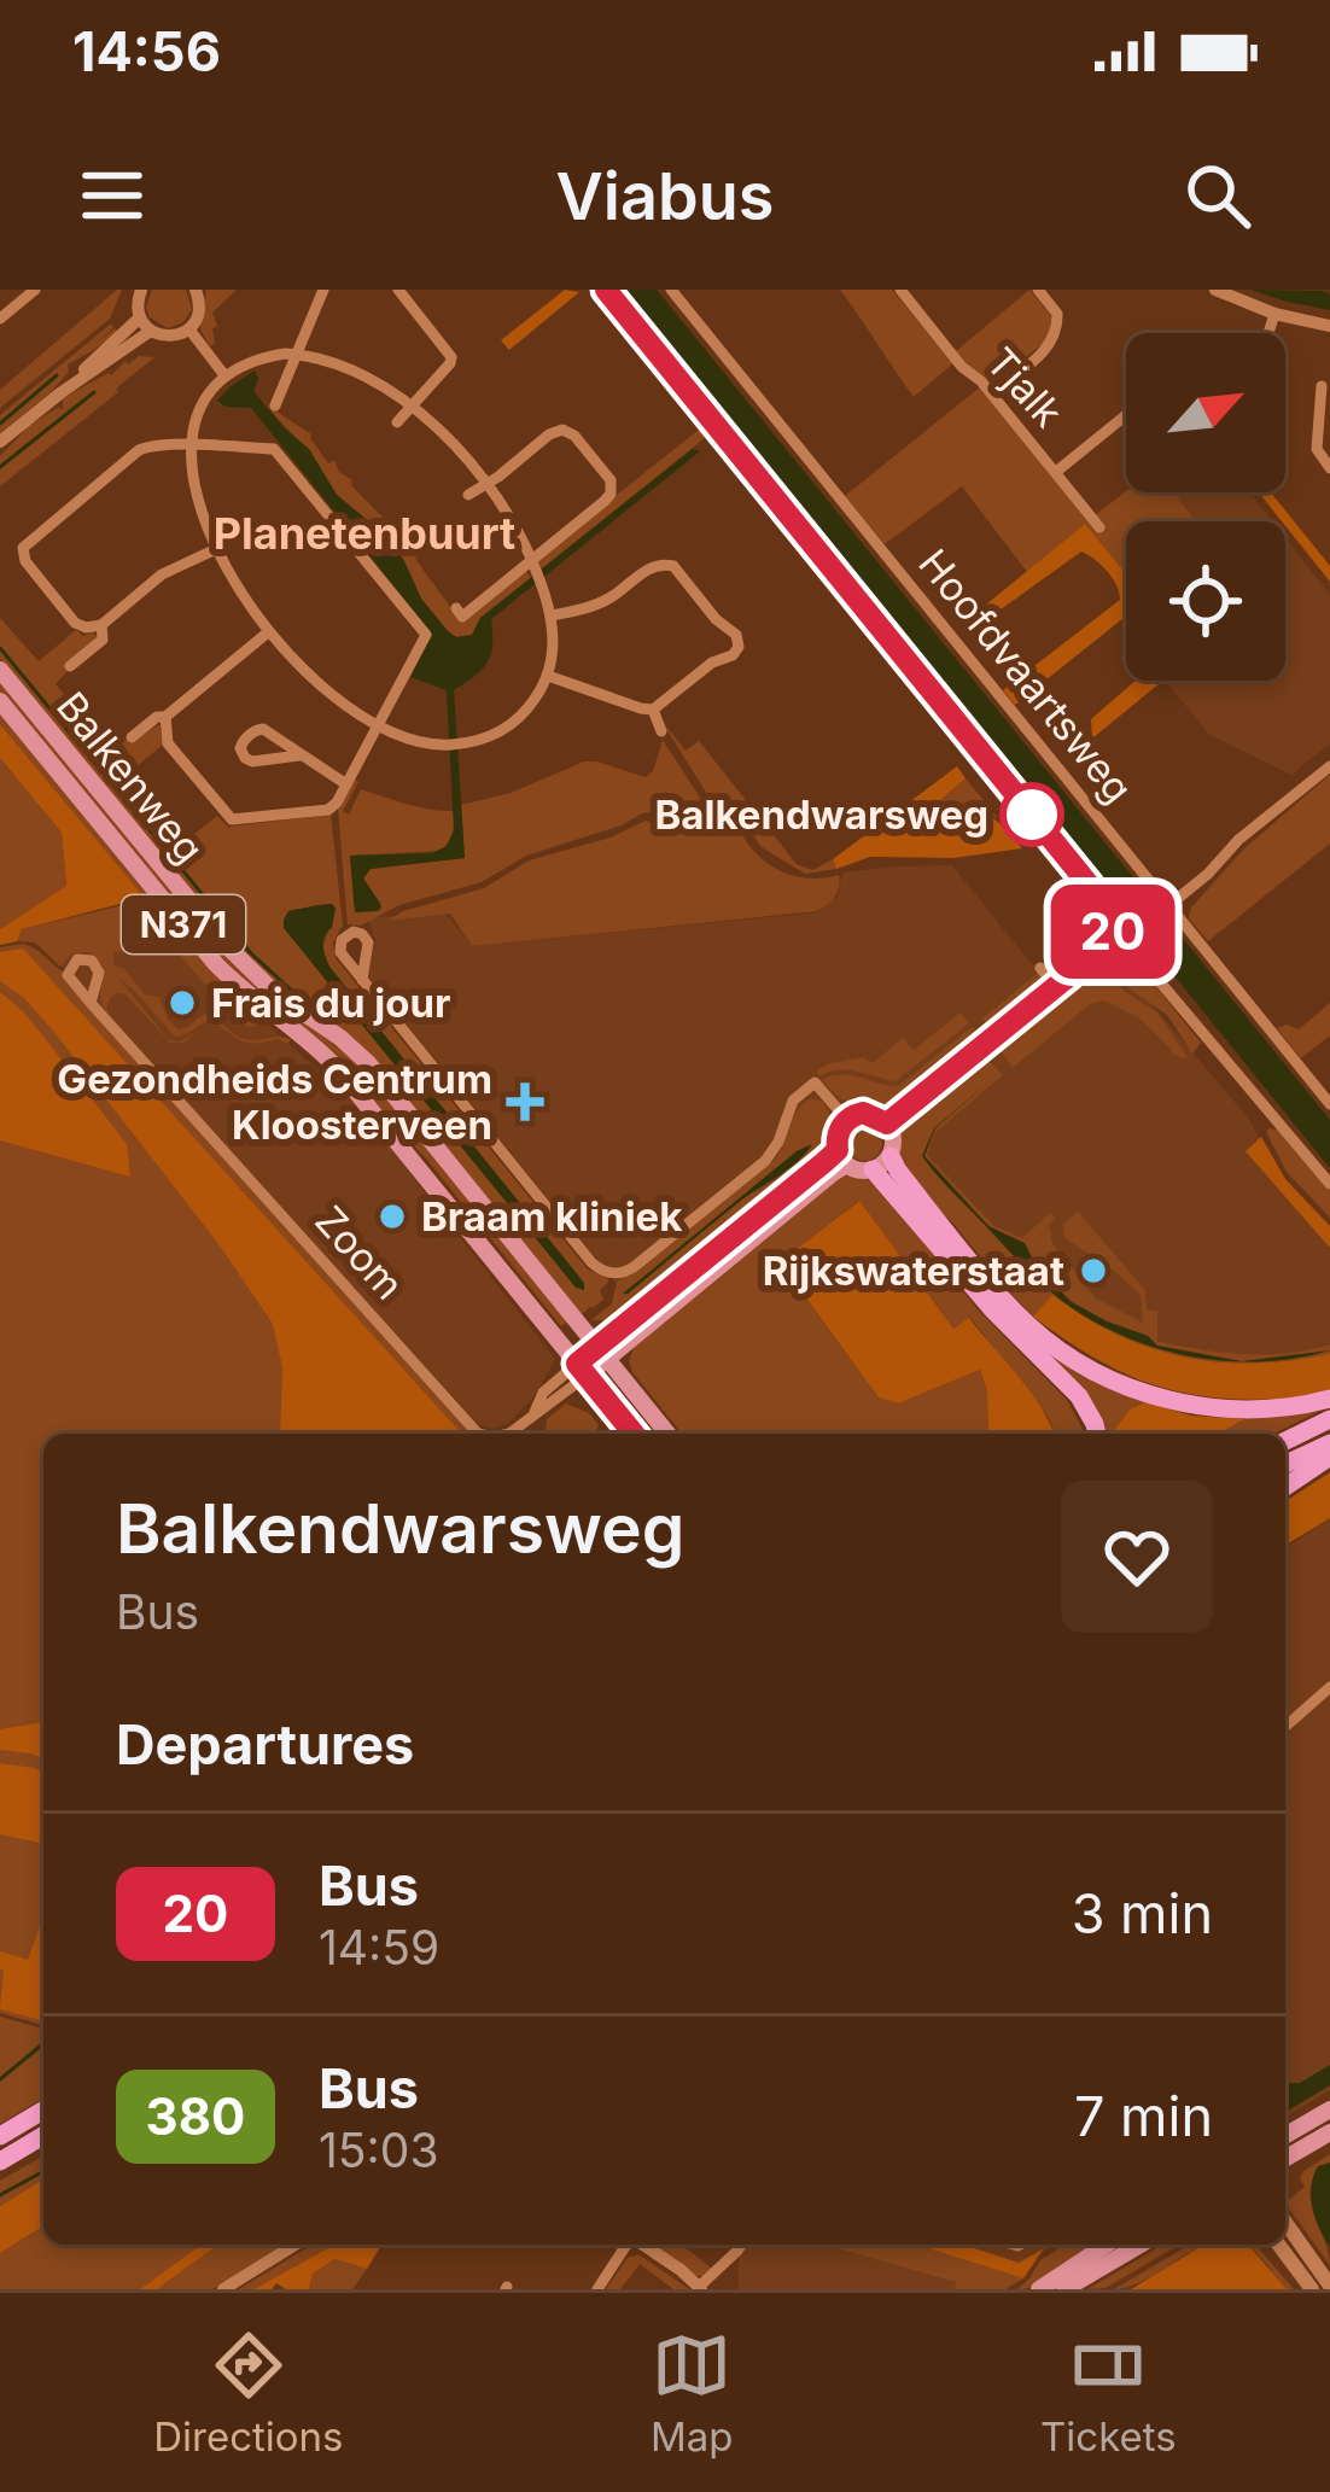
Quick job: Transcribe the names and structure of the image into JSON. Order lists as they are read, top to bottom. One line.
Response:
{"streets":{"main road":["Balkenweg","N371"],"street":["Tjalk","Hoofdvaartsweg","Zoom"]},"crossings":[["Balkenweg","Zoom"]],"districts":["Planetenbuurt"],"places":{"other":["Balkendwarsweg","Frais du jour","Braam kliniek","Rijkswaterstaat"],"health":["Gezondheids Centrum Kloosterveen"]},"lines":["bus line 20"],"north":"top right","page":{"status":"14:56","header":"Viabus","on_map":"20","heading":[["Balkendwarsweg","Bus"],"Departures"],"list":[{"mark":"20","name":"Bus","note":"14:59","value":"3 min"},{"mark":"380","name":"Bus","note":"15:03","value":"7 min"}],"tabs":["Directions","Map","Tickets"]}}
